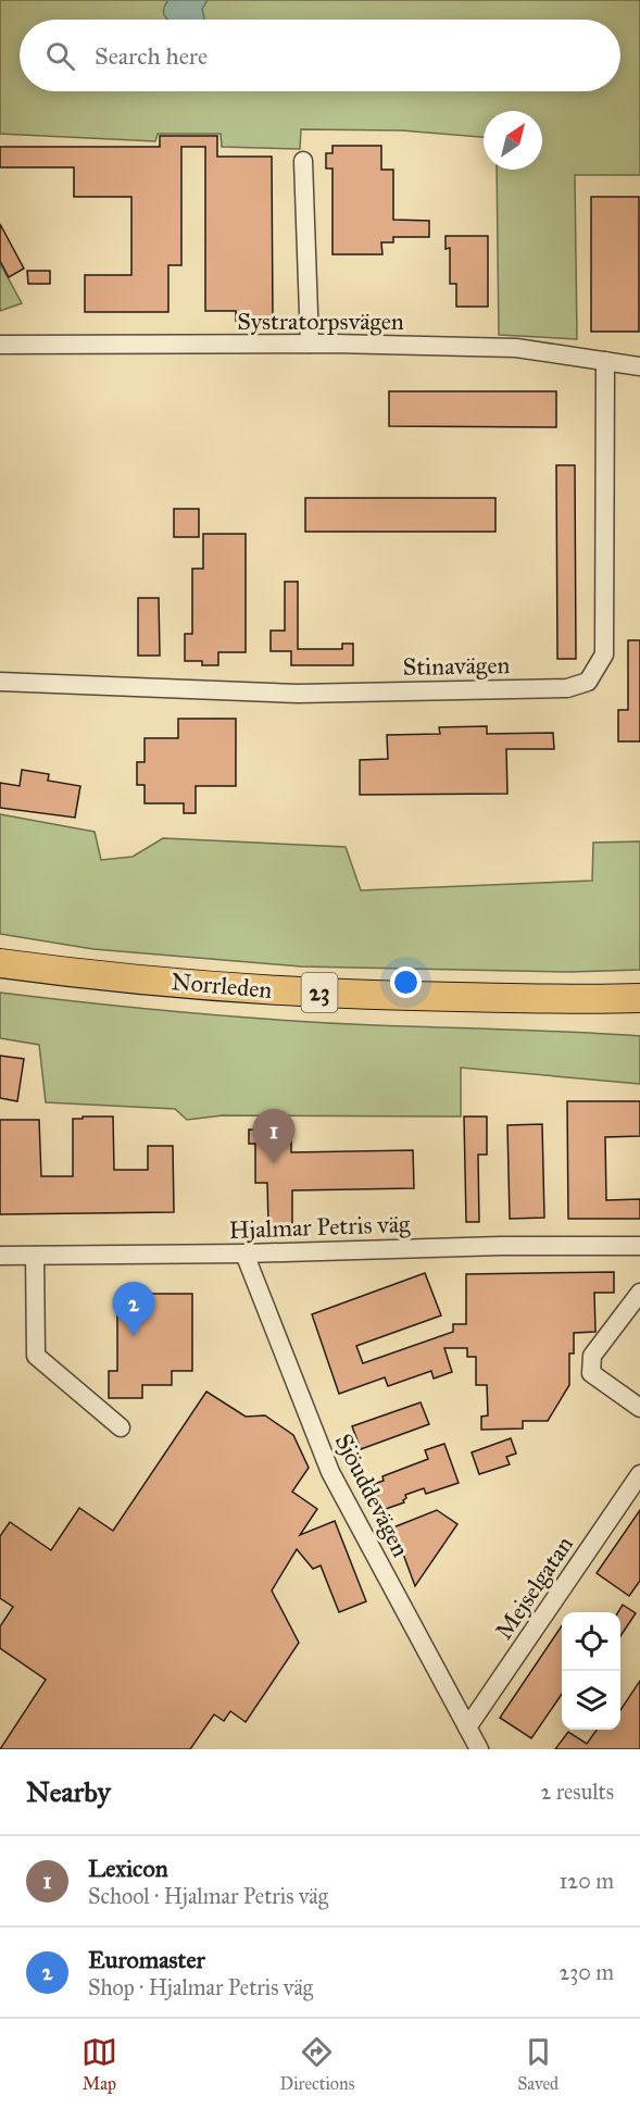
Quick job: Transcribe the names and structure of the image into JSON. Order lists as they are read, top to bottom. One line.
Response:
{"streets":{"highway":["Norrleden","23"],"street":["Systratorpsvägen","Stinavägen","Hjalmar Petris väg","Sjöuddevägen","Mejselgatan"]},"crossings":[["Systratorpsvägen","Stinavägen"],["Hjalmar Petris väg","Sjöuddevägen"],["Sjöuddevägen","Mejselgatan"]],"north":"top right","page":{"search":"Search here","pins":["1","2"],"heading":["Nearby","2 results"],"list":[{"mark":"1","name":"Lexicon","note":"School · Hjalmar Petris väg","value":"120 m"},{"mark":"2","name":"Euromaster","note":"Shop · Hjalmar Petris väg","value":"230 m"}],"nav":["Map","Directions","Saved"]}}
